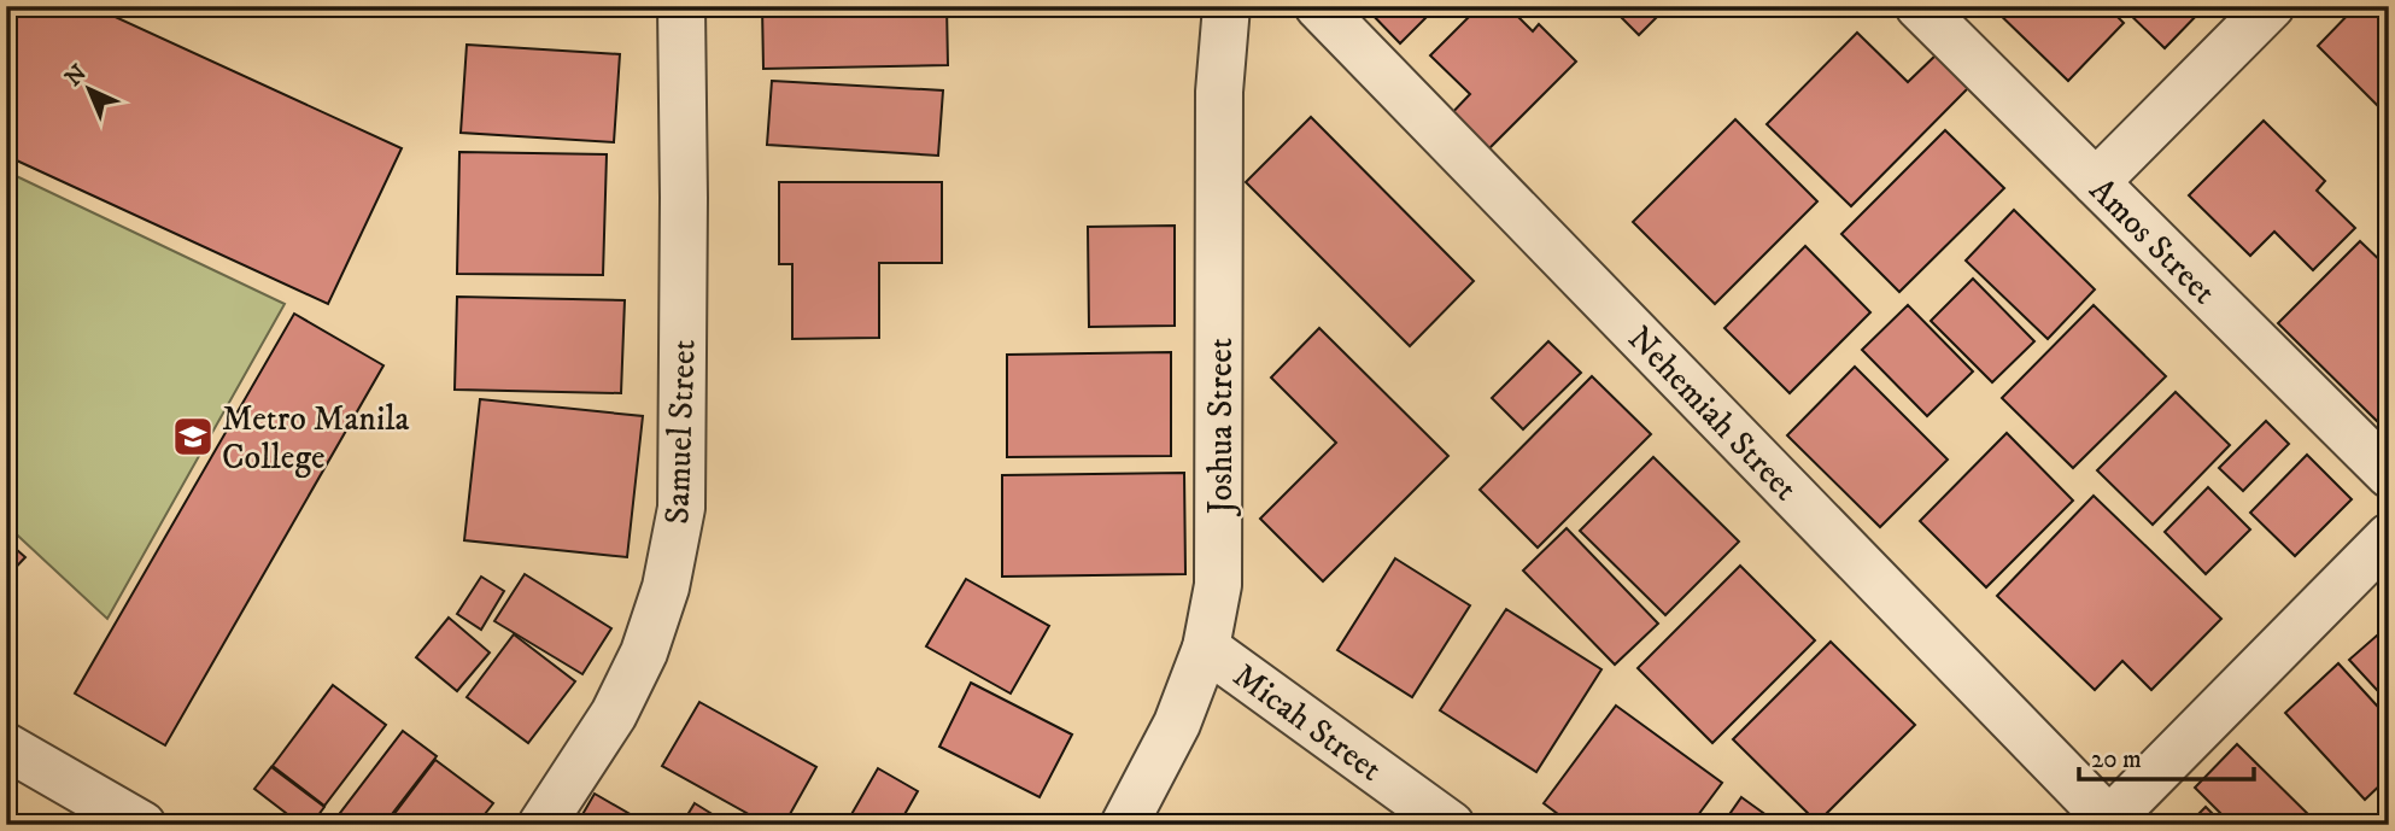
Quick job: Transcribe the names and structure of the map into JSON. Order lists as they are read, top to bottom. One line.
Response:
{"streets":{"street":["Amos Street","Nehemiah Street","Joshua Street","Samuel Street","Micah Street"]},"crossings":[["Joshua Street","Micah Street"]],"places":{"school or university":["Metro Manila College"]},"scale_bar":"20 m","north":"top left"}
